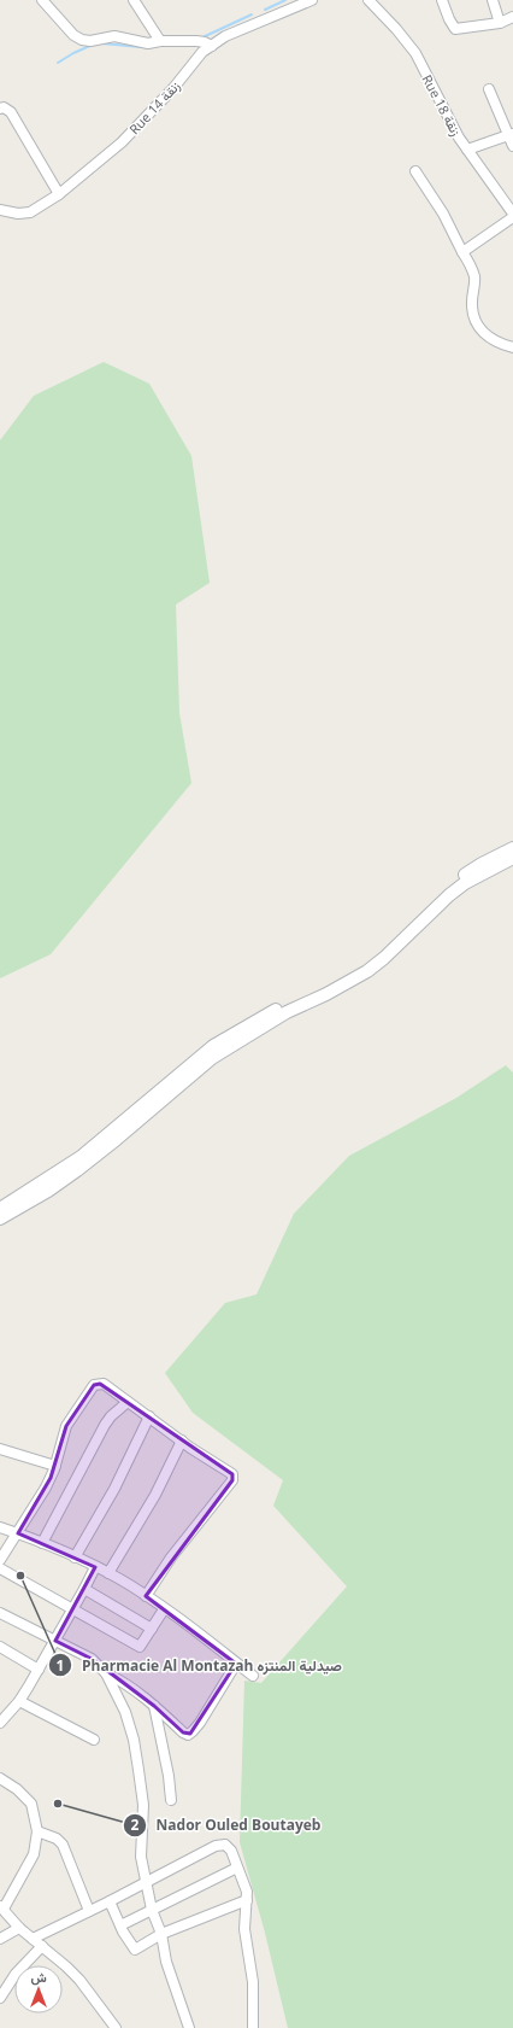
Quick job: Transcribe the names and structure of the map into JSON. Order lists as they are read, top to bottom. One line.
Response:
{"streets":{"street":["Rue 18 زنقة","Rue 14 زنقة"]},"places":["Pharmacie Al Montazah صيدلية المنتزه","Nador Ouled Boutayeb"],"north":"top"}
